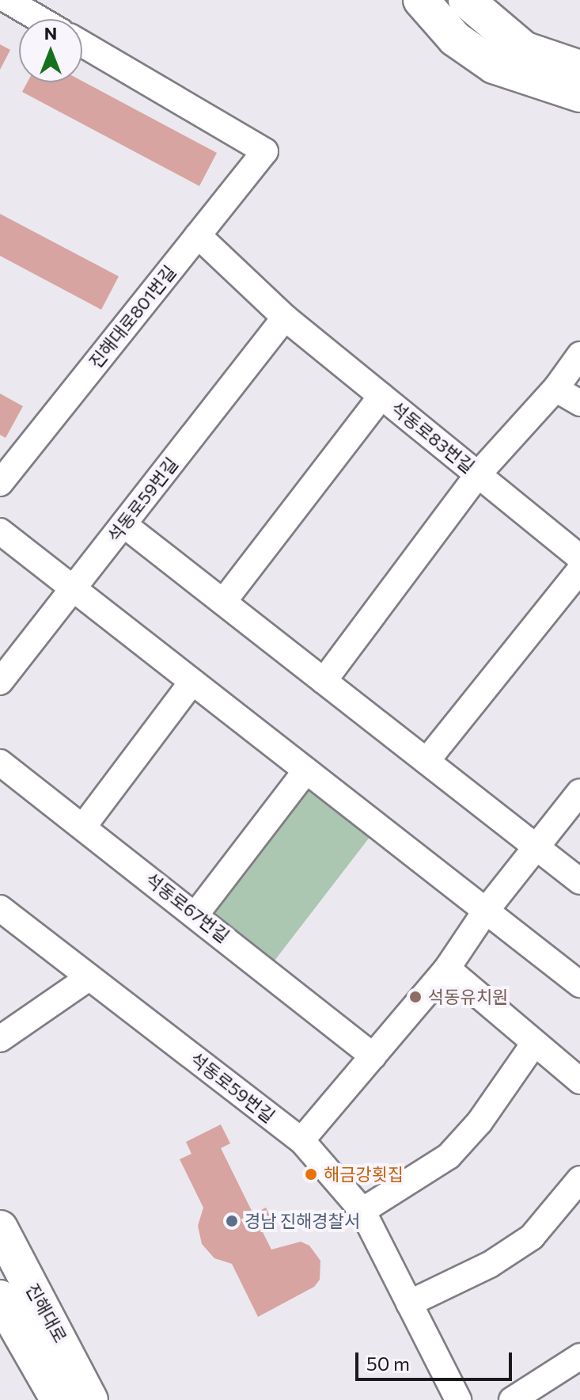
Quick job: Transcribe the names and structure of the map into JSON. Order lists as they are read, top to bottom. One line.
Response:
{"streets":{"main road":["진해대로"],"street":["진해대로801번길","석동로83번길","석동로59번길","석동로67번길"]},"crossings":[["진해대로801번길","석동로83번길"],["석동로83번길","석동로59번길"]],"places":["석동유치원","해금강횟집","경남 진해경찰서"],"scale_bar":"50 m","north":"top"}
